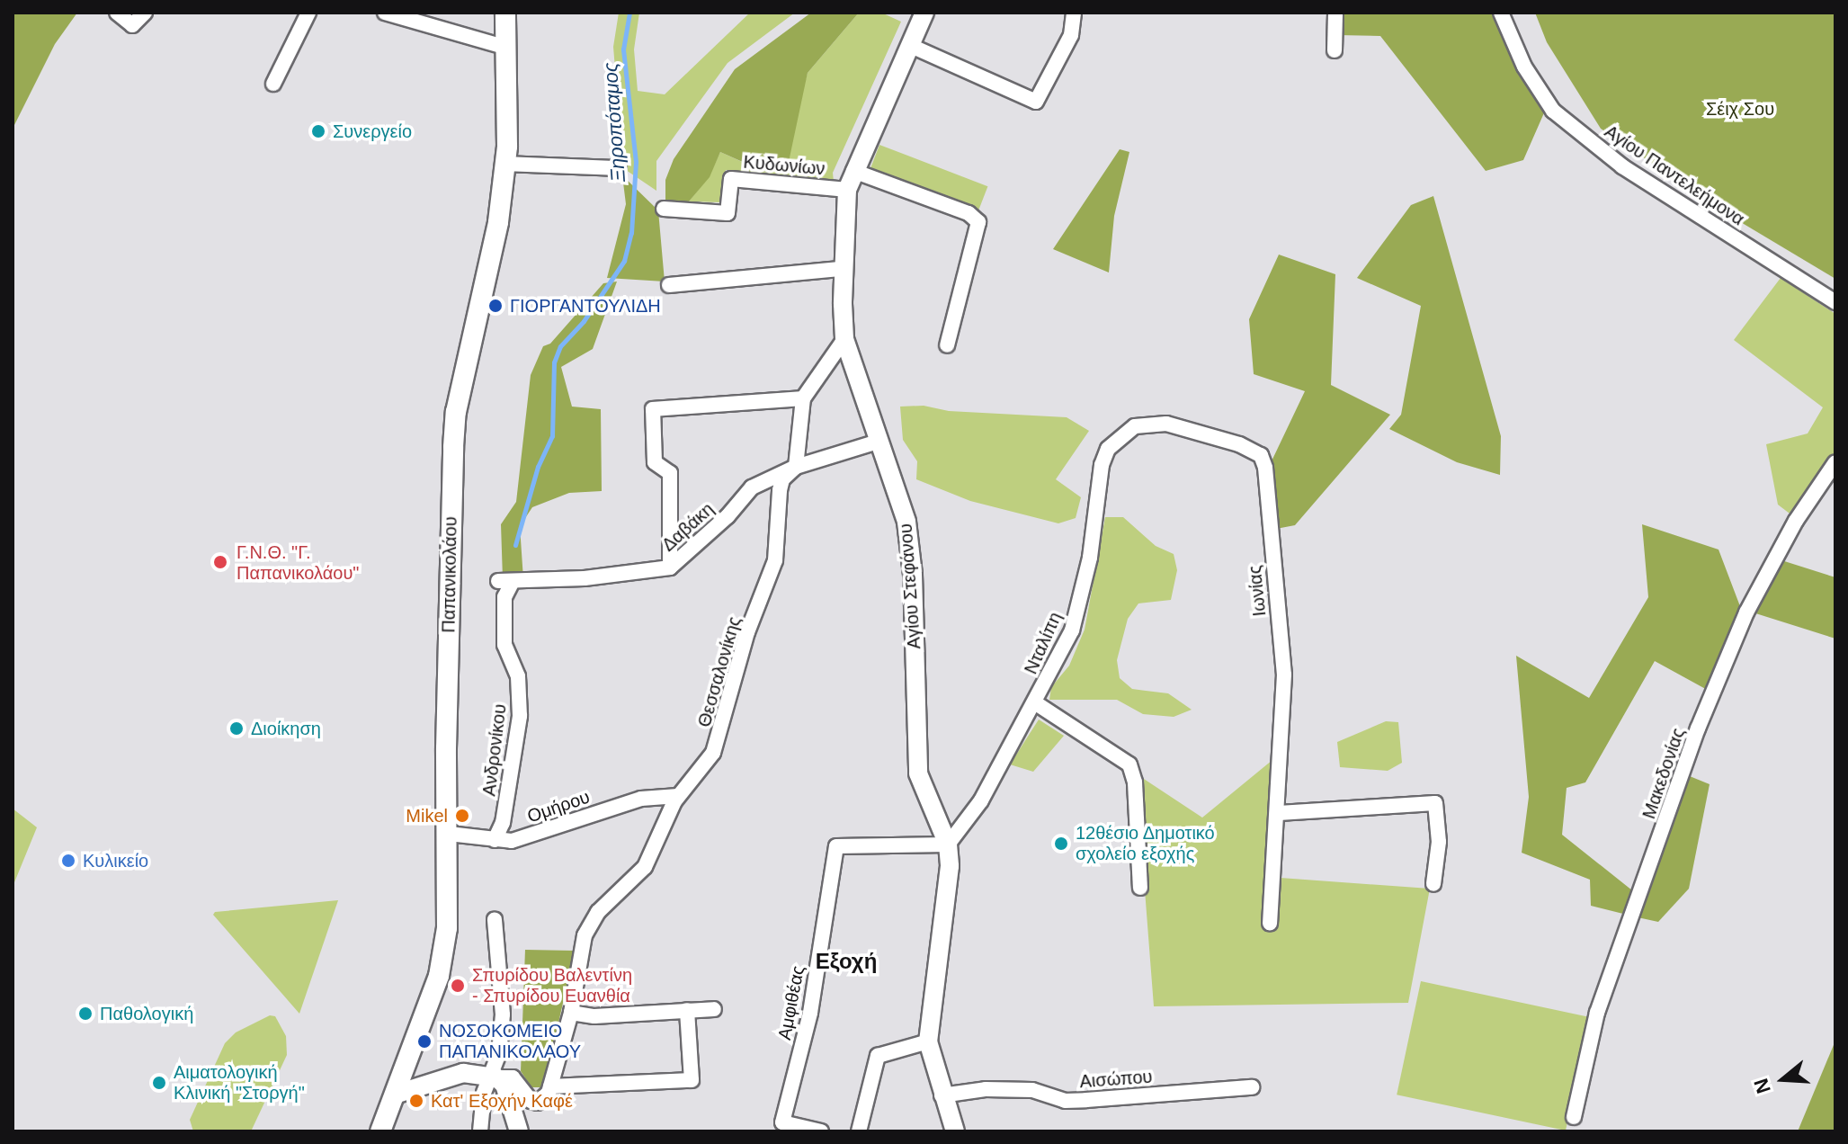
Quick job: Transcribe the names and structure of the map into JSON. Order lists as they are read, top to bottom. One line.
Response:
{"streets":{"main road":["Παπανικολάου"],"street":["Κυδωνίων","Αγίου Παντελεήμονα","Δαβάκη","Αγίου Στεφάνου","Ιωνίας","Νταλίπη","Θεσσαλονίκης","Ανδρονίκου","Μακεδονίας","Ομήρου","Αμφιθέας","Αισώπου"]},"crossings":[["Κυδωνίων","Αγίου Στεφάνου"],["Δαβάκη","Αγίου Στεφάνου"],["Δαβάκη","Θεσσαλονίκης"],["Δαβάκη","Ανδρονίκου"],["Παπανικολάου","Ομήρου"],["Αγίου Στεφάνου","Νταλίπη"],["Αγίου Στεφάνου","Θεσσαλονίκης"],["Αγίου Στεφάνου","Αμφιθέας"],["Αγίου Στεφάνου","Αισώπου"],["Ιωνίας","Νταλίπη"],["Νταλίπη","Αμφιθέας"],["Θεσσαλονίκης","Ομήρου"],["Ανδρονίκου","Ομήρου"]],"districts":["Εξοχή"],"water":["Ξηροπόταμος"],"parks":["Σέιχ Σου"],"places":["Συνεργείο","ΓΙΟΡΓΑΝΤΟΥΛΙΔΗ","Γ.Ν.Θ. \"Γ. Παπανικολάου\"","Διοίκηση","Mikel","12θέσιο Δημοτικό σχολείο εξοχής","Κυλικείο","Σπυρίδου Βαλεντίνη - Σπυρίδου Ευανθία","Παθολογική","ΝΟΣΟΚΟΜΕΙΟ ΠΑΠΑΝΙΚΟΛΑΟΥ","Αιματολογική Κλινική \"Στοργή\"","Κατ' Εξοχήν Καφέ"],"north":"left"}
